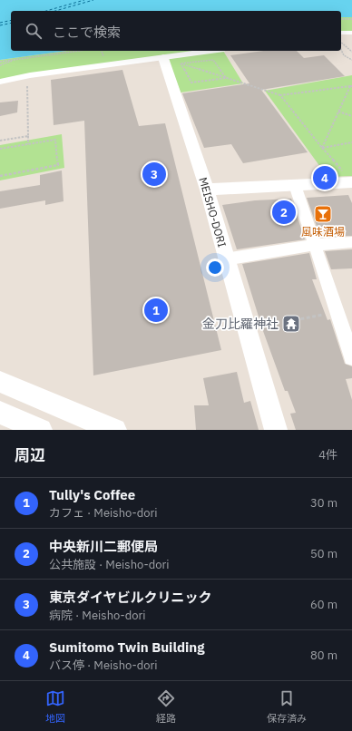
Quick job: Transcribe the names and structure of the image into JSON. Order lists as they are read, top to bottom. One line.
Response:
{"streets":{"street":["MEISHO-DORI"]},"places":{"bar":["風味酒場"],"temple":["金刀比羅神社"]},"page":{"search":"ここで検索","pins":["3","4","2","1"],"heading":["周辺","4件"],"list":[{"mark":"1","name":"Tully's Coffee","note":"カフェ · Meisho-dori","value":"30 m"},{"mark":"2","name":"中央新川二郵便局","note":"公共施設 · Meisho-dori","value":"50 m"},{"mark":"3","name":"東京ダイヤビルクリニック","note":"病院 · Meisho-dori","value":"60 m"},{"mark":"4","name":"Sumitomo Twin Building","note":"バス停 · Meisho-dori","value":"80 m"}],"nav":["地図","経路","保存済み"]}}
